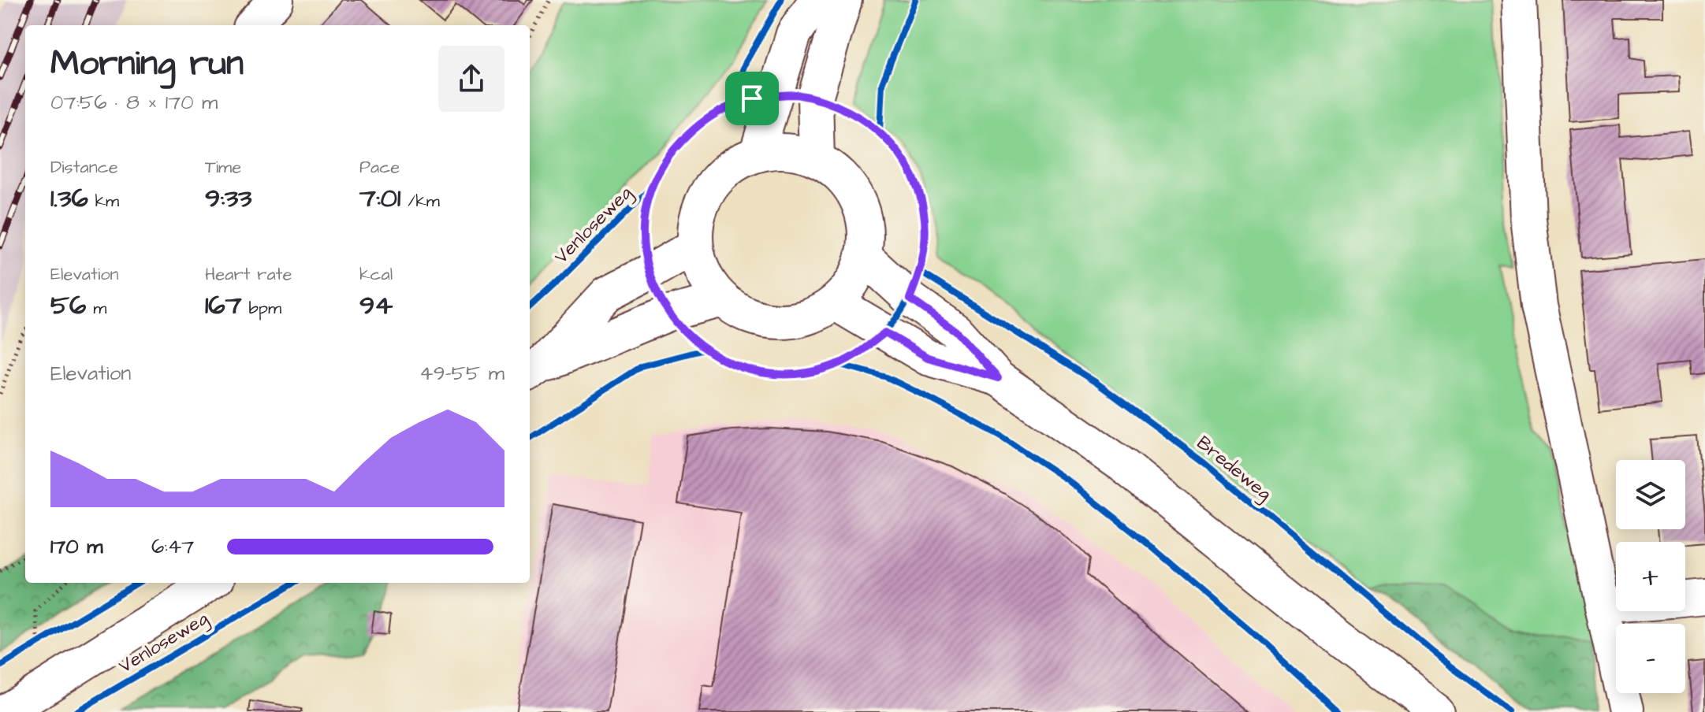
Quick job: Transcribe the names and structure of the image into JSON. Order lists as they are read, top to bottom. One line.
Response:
{"streets":{"street":["Venloseweg"],"cycle path":["Bredeweg"]},"page":{"heading":["Morning run","07:56 · 8 × 170 m"],"stats":[["Distance","1.36 km"],["Time","9:33"],["Pace","7:01 /km"],["Elevation","56 m"],["Heart rate","167 bpm"],["kcal","94"]],"chart":["Elevation","49–55 m"],"map_buttons":["+","−"],"list":[{"name":"170 m","note":"6:47"}]}}
